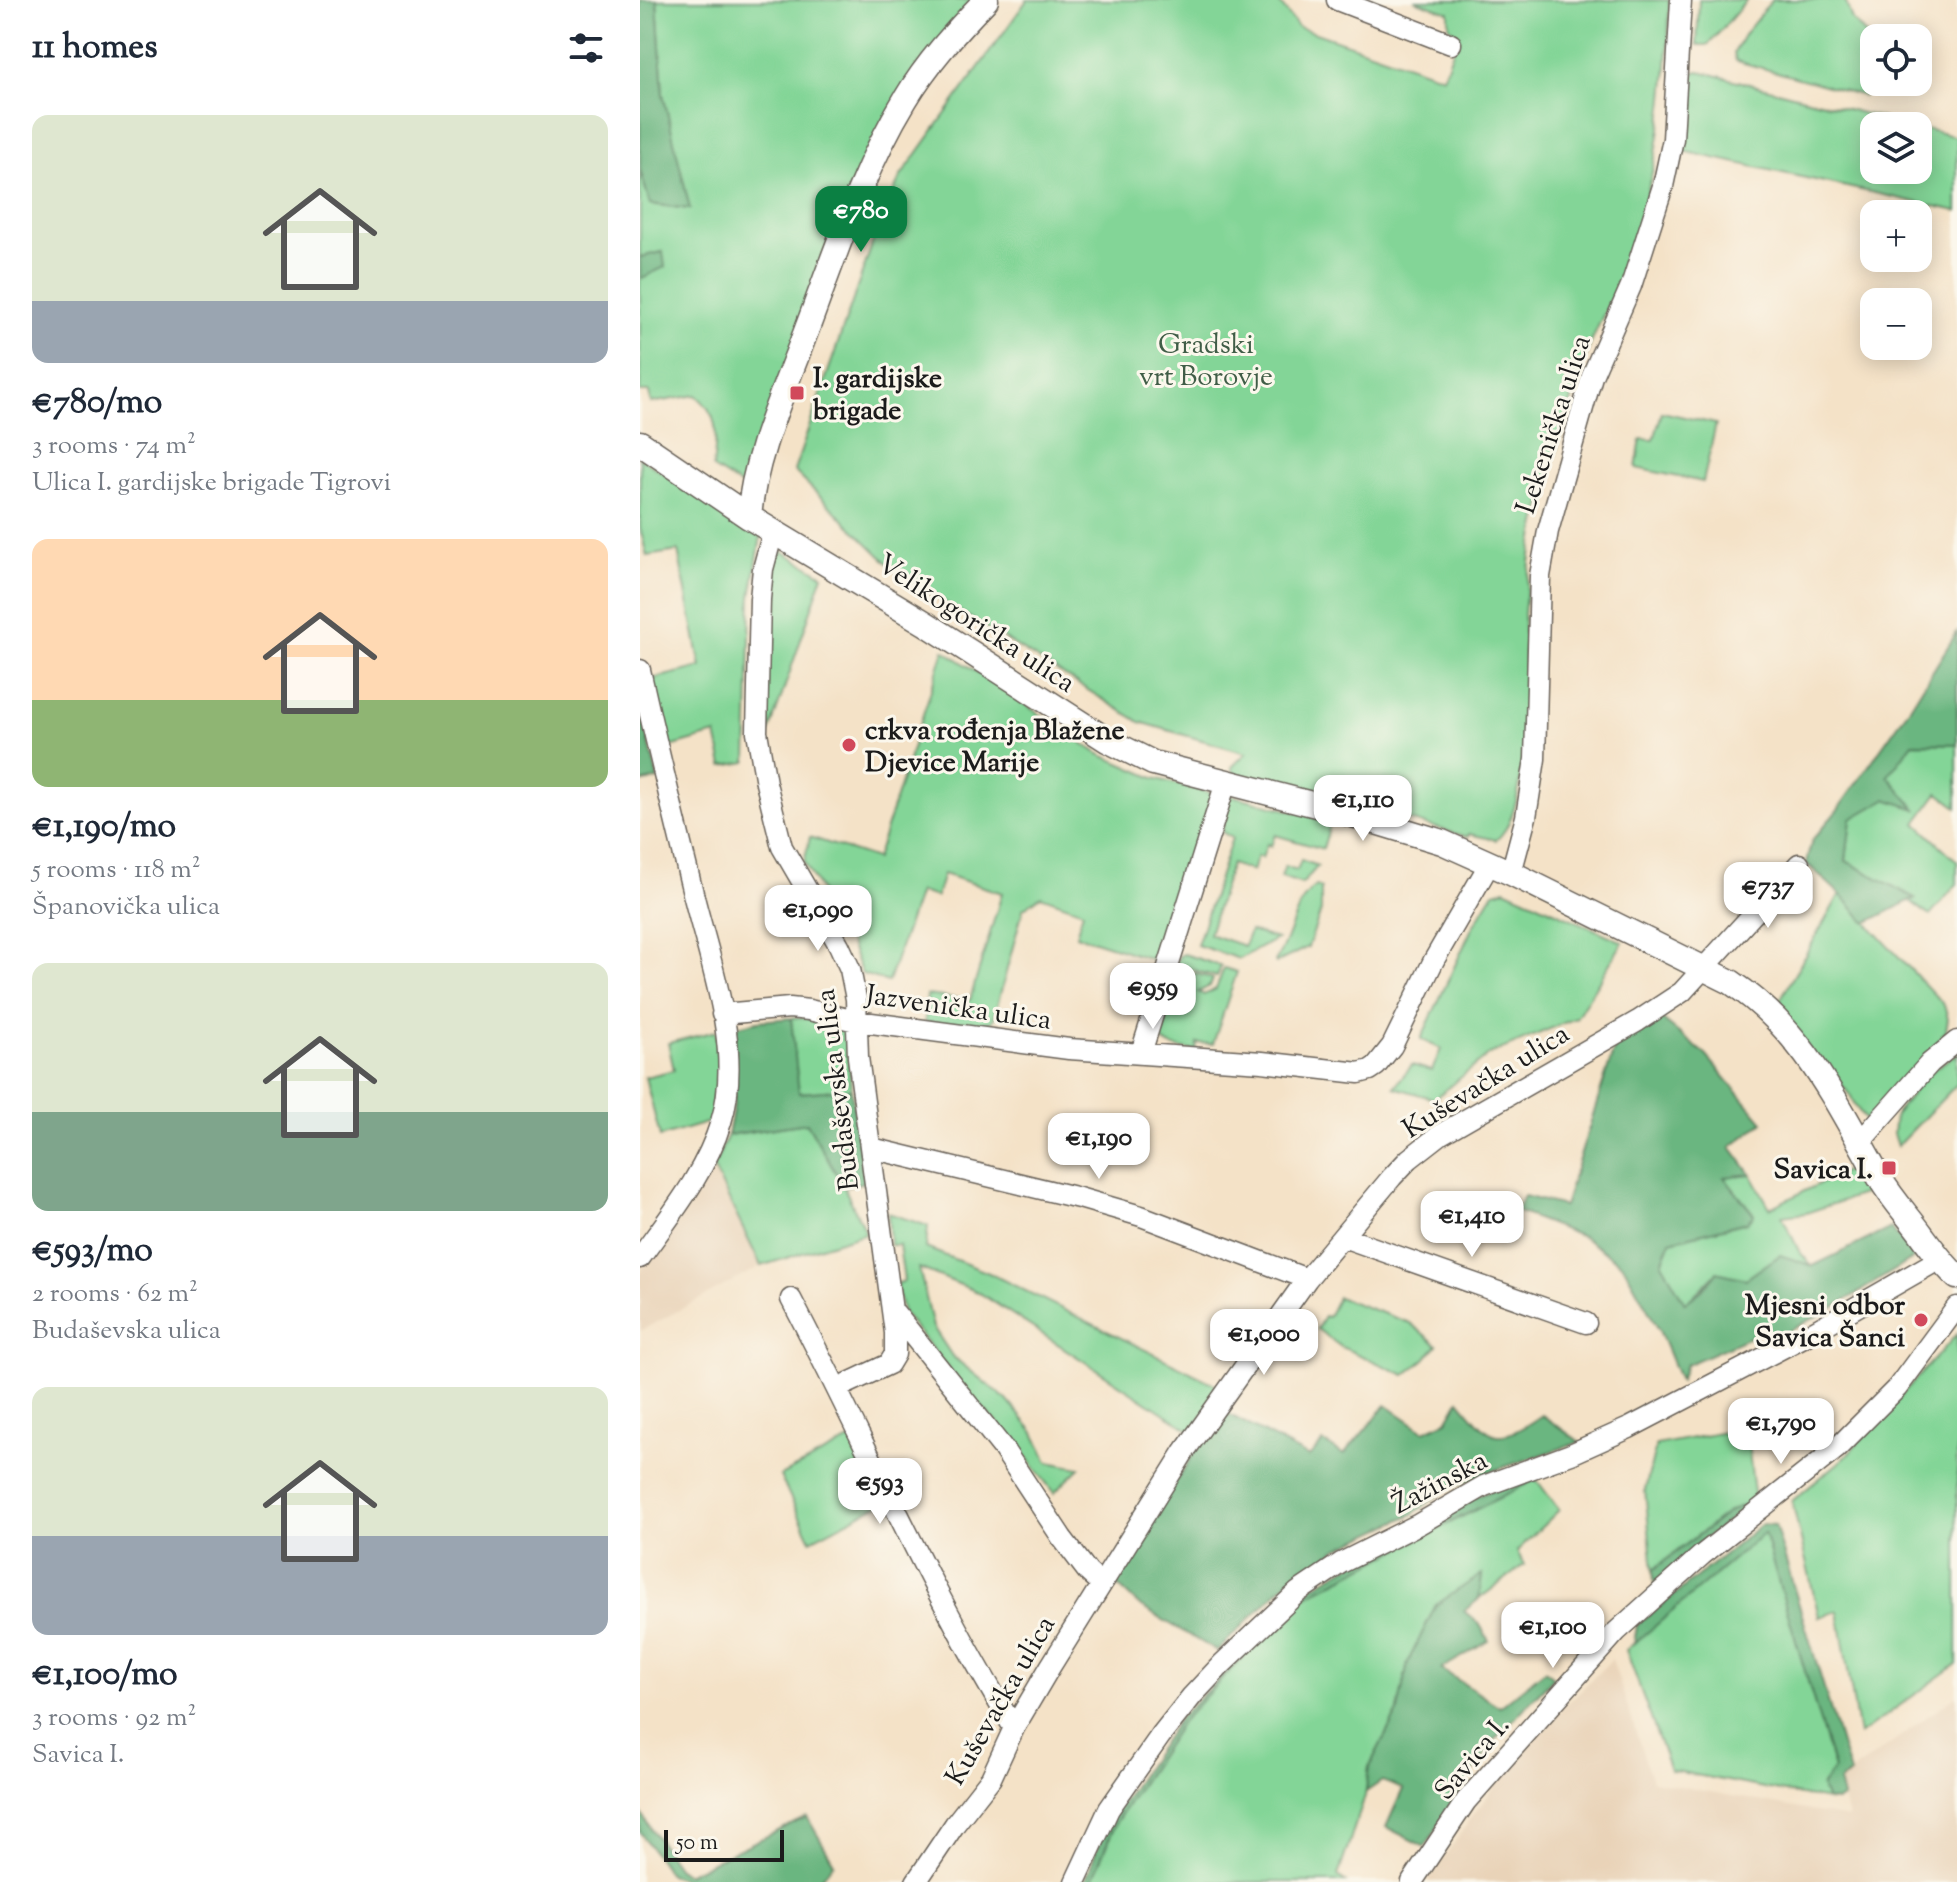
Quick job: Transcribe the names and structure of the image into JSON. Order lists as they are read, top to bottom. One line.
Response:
{"streets":{"street":["Lekenička ulica","Velikogorička ulica","Jazvenička ulica","Kuševačka ulica","Budaševska ulica","Žažinska","Savica I."]},"crossings":[["Lekenička ulica","Velikogorička ulica"],["Lekenička ulica","Jazvenička ulica"],["Velikogorička ulica","Jazvenička ulica"],["Velikogorička ulica","Kuševačka ulica"],["Velikogorička ulica","Budaševska ulica"],["Velikogorička ulica","Žažinska"],["Jazvenička ulica","Budaševska ulica"]],"parks":["Gradski vrt Borovje"],"places":{"transit":["I. gardijske brigade","Savica I."],"other":["crkva rođenja Blažene Djevice Marije","Mjesni odbor Savica Šanci"]},"scale_bar":"50 m","page":{"heading":"11 homes","map_buttons":["+","−"],"list":[{"name":"€780/mo","note":"3 rooms · 74 m² · Ulica I. gardijske brigade Tigrovi"},{"name":"€1,190/mo","note":"5 rooms · 118 m² · Španovička ulica"},{"name":"€593/mo","note":"2 rooms · 62 m² · Budaševska ulica"},{"name":"€1,100/mo","note":"3 rooms · 92 m² · Savica I."}],"price":["€780","€1,110","€737","€1,090","€959","€1,190","€1,410","€1,000","€1,790","€593","€1,100"],"scale":"50 m"}}
